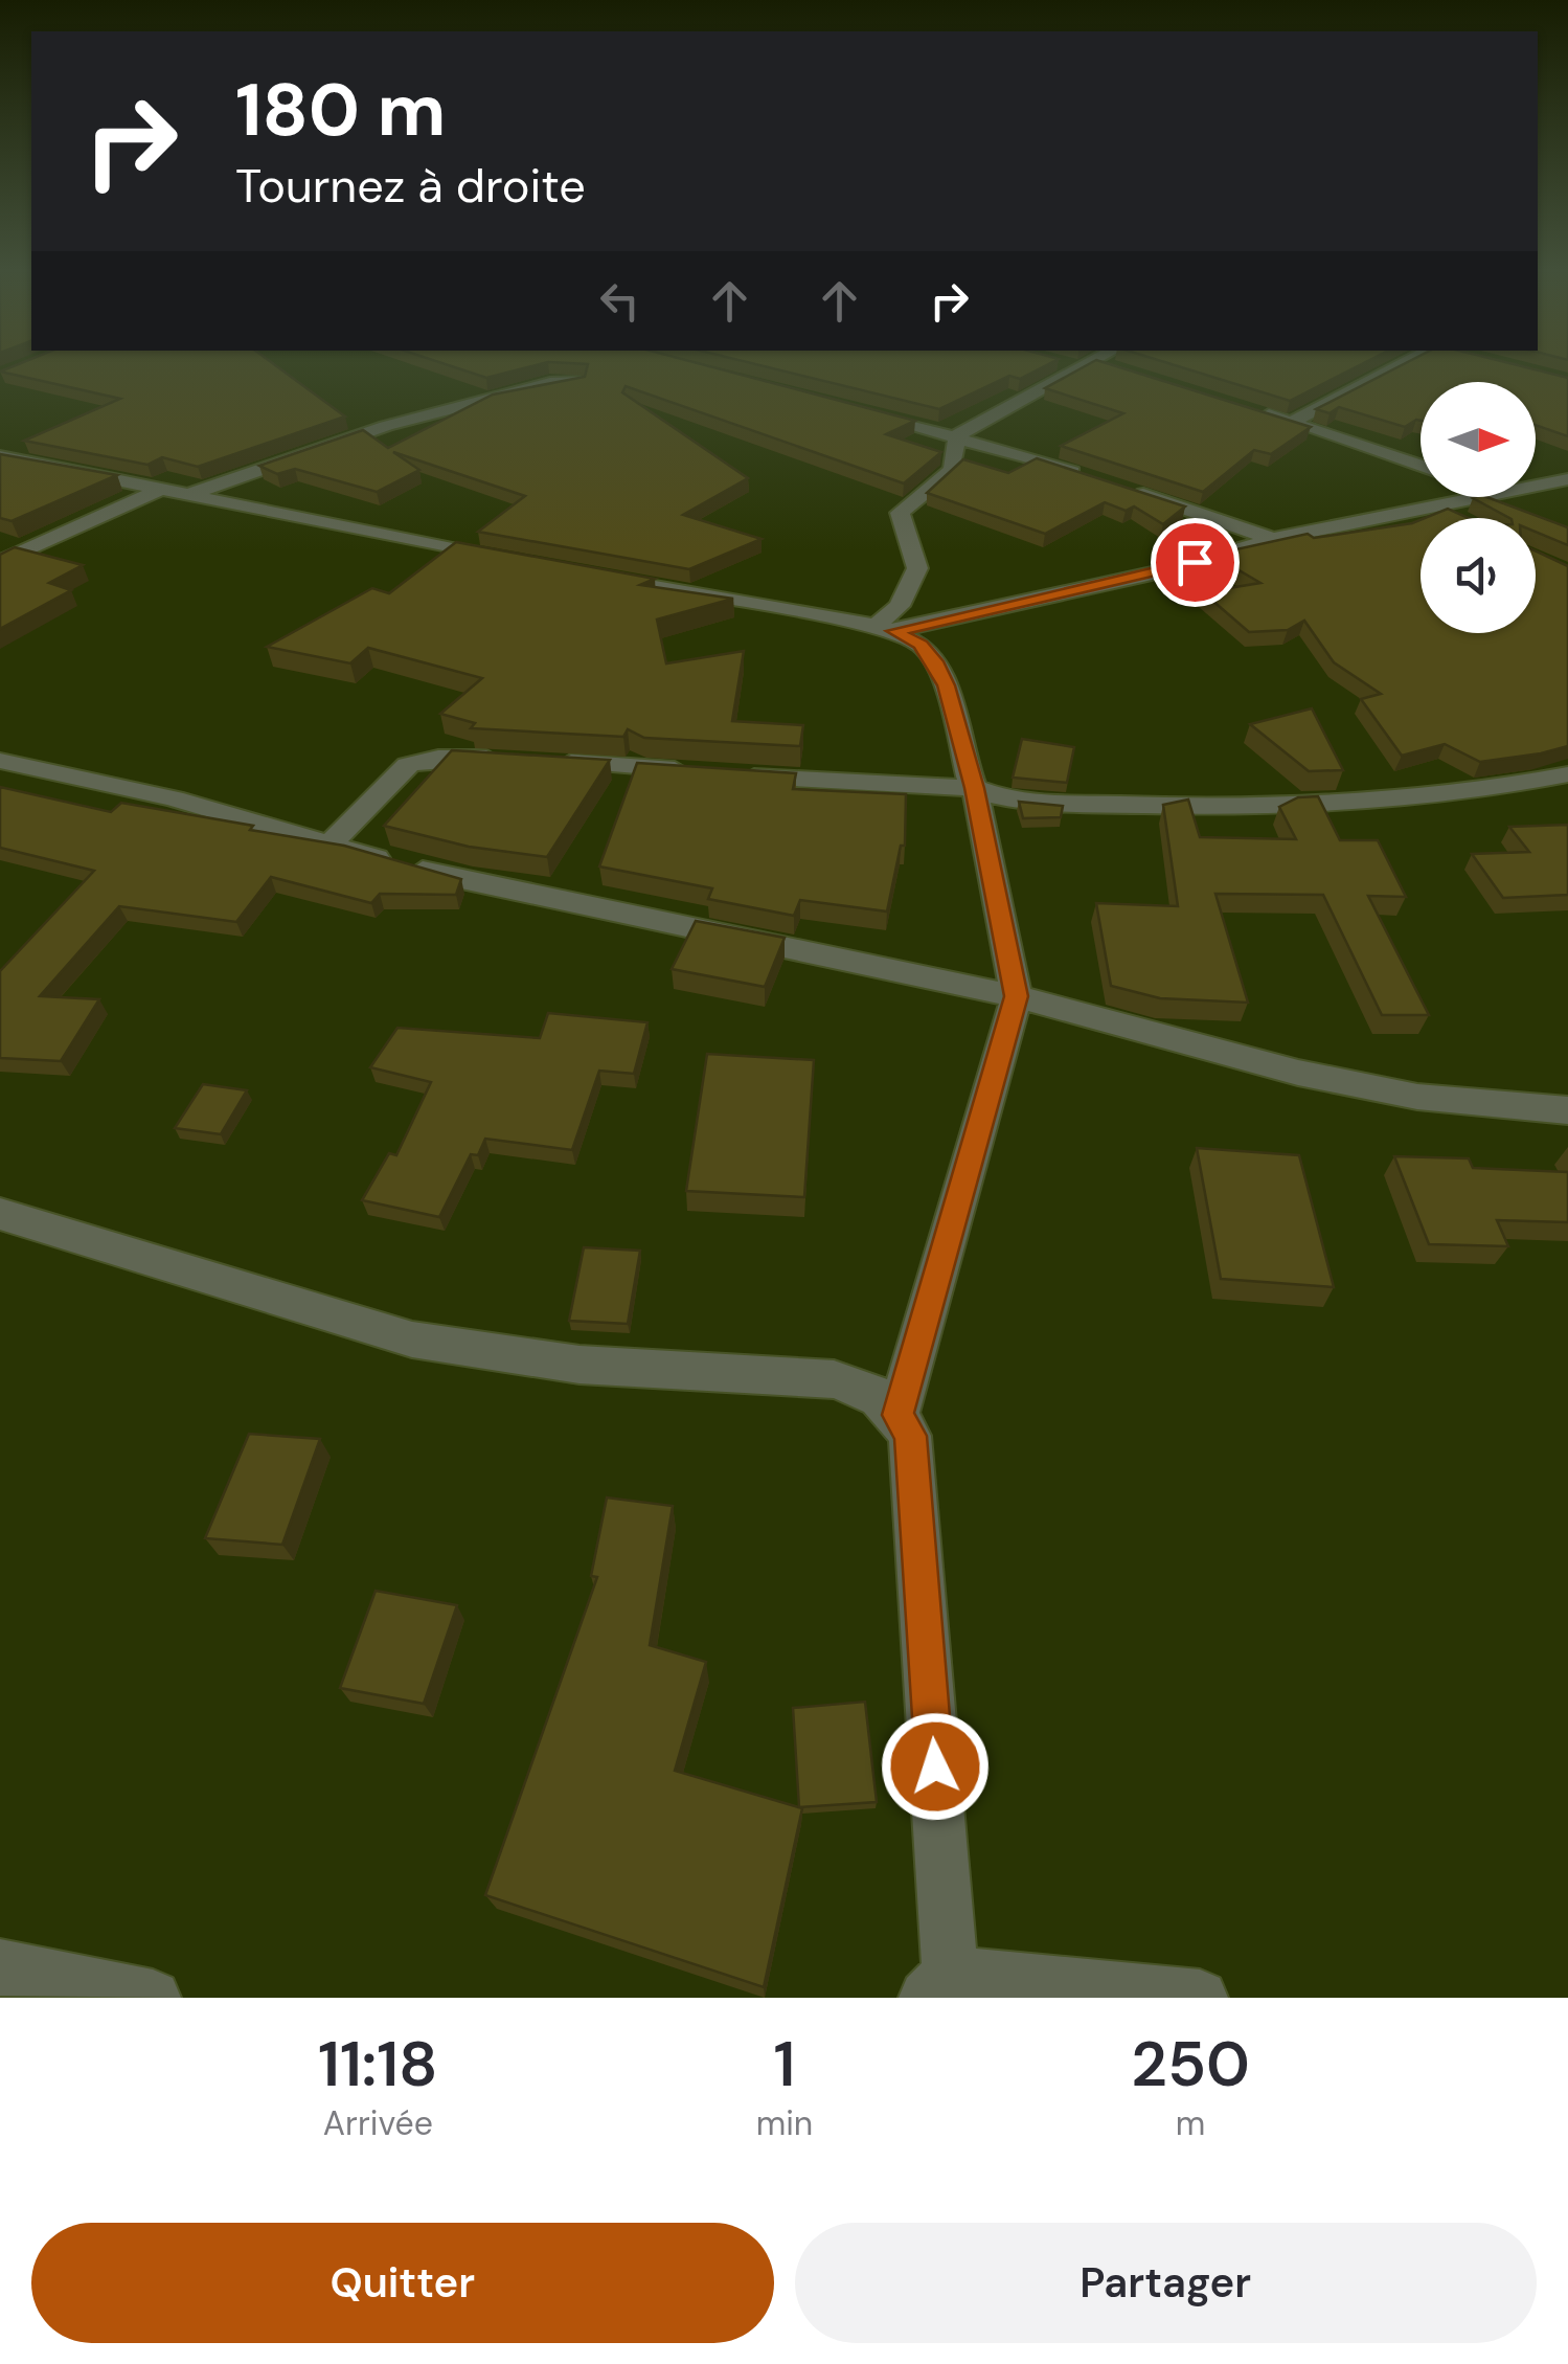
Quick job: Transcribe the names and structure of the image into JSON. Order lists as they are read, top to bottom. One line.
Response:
{"north":"right","page":{"turn":["180 m","Tournez à droite"],"eta":["11:18","Arrivée","1","min","250","m"],"buttons":["Quitter","Partager"]}}
